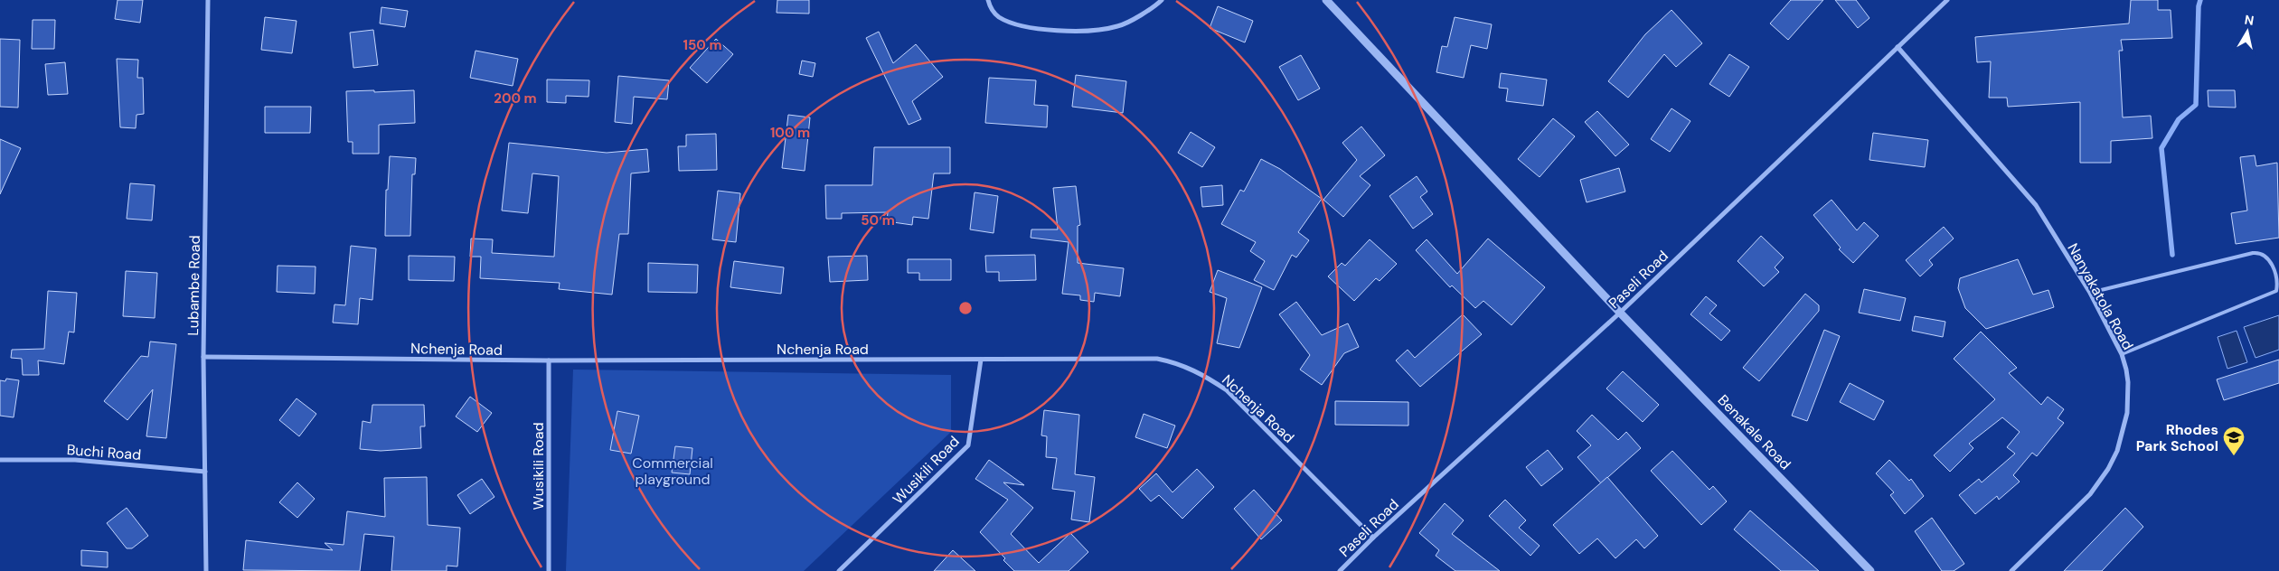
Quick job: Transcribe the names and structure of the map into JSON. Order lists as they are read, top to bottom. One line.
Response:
{"streets":{"street":["Paseli Road","Lubambe Road","Nanyakatola Road","Nchenja Road","Benakale Road","Buchi Road","Wusikili Road"]},"crossings":[["Paseli Road","Nanyakatola Road"],["Paseli Road","Nchenja Road"],["Paseli Road","Benakale Road"],["Lubambe Road","Nchenja Road"],["Lubambe Road","Buchi Road"],["Nchenja Road","Wusikili Road"]],"parks":["Commercial playground"],"places":{"school or university":["Rhodes Park School"]},"north":"top","rings":["150 m","200 m","100 m","50 m"]}
